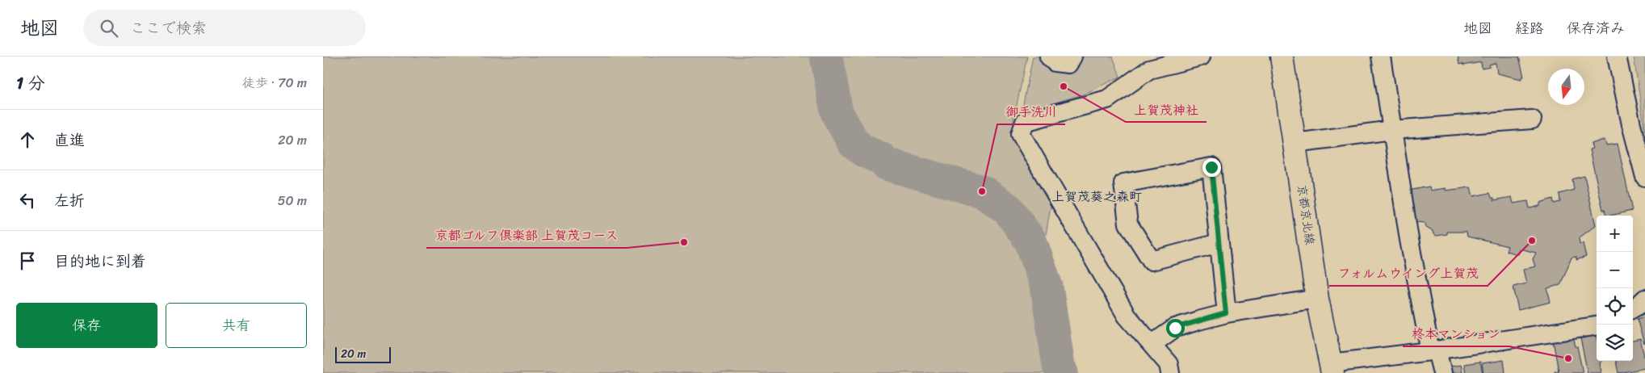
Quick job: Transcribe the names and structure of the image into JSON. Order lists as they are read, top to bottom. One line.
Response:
{"streets":{"main road":["京都京北線"]},"districts":["上賀茂葵之森町"],"places":["上賀茂神社","御手洗川","フォルムウイング上賀茂","京都ゴルフ倶楽部 上賀茂コース","柊本マンション"],"scale_bar":"20 m","north":"bottom","page":{"header":"地図","search":"ここで検索","nav":["地図","経路","保存済み"],"heading":["1 分","徒歩 · 70 m"],"list":[["直進","20 m"],["左折","50 m"],"目的地に到着"],"map_buttons":["+","−"],"buttons":["保存","共有"],"scale":"20 m"}}
